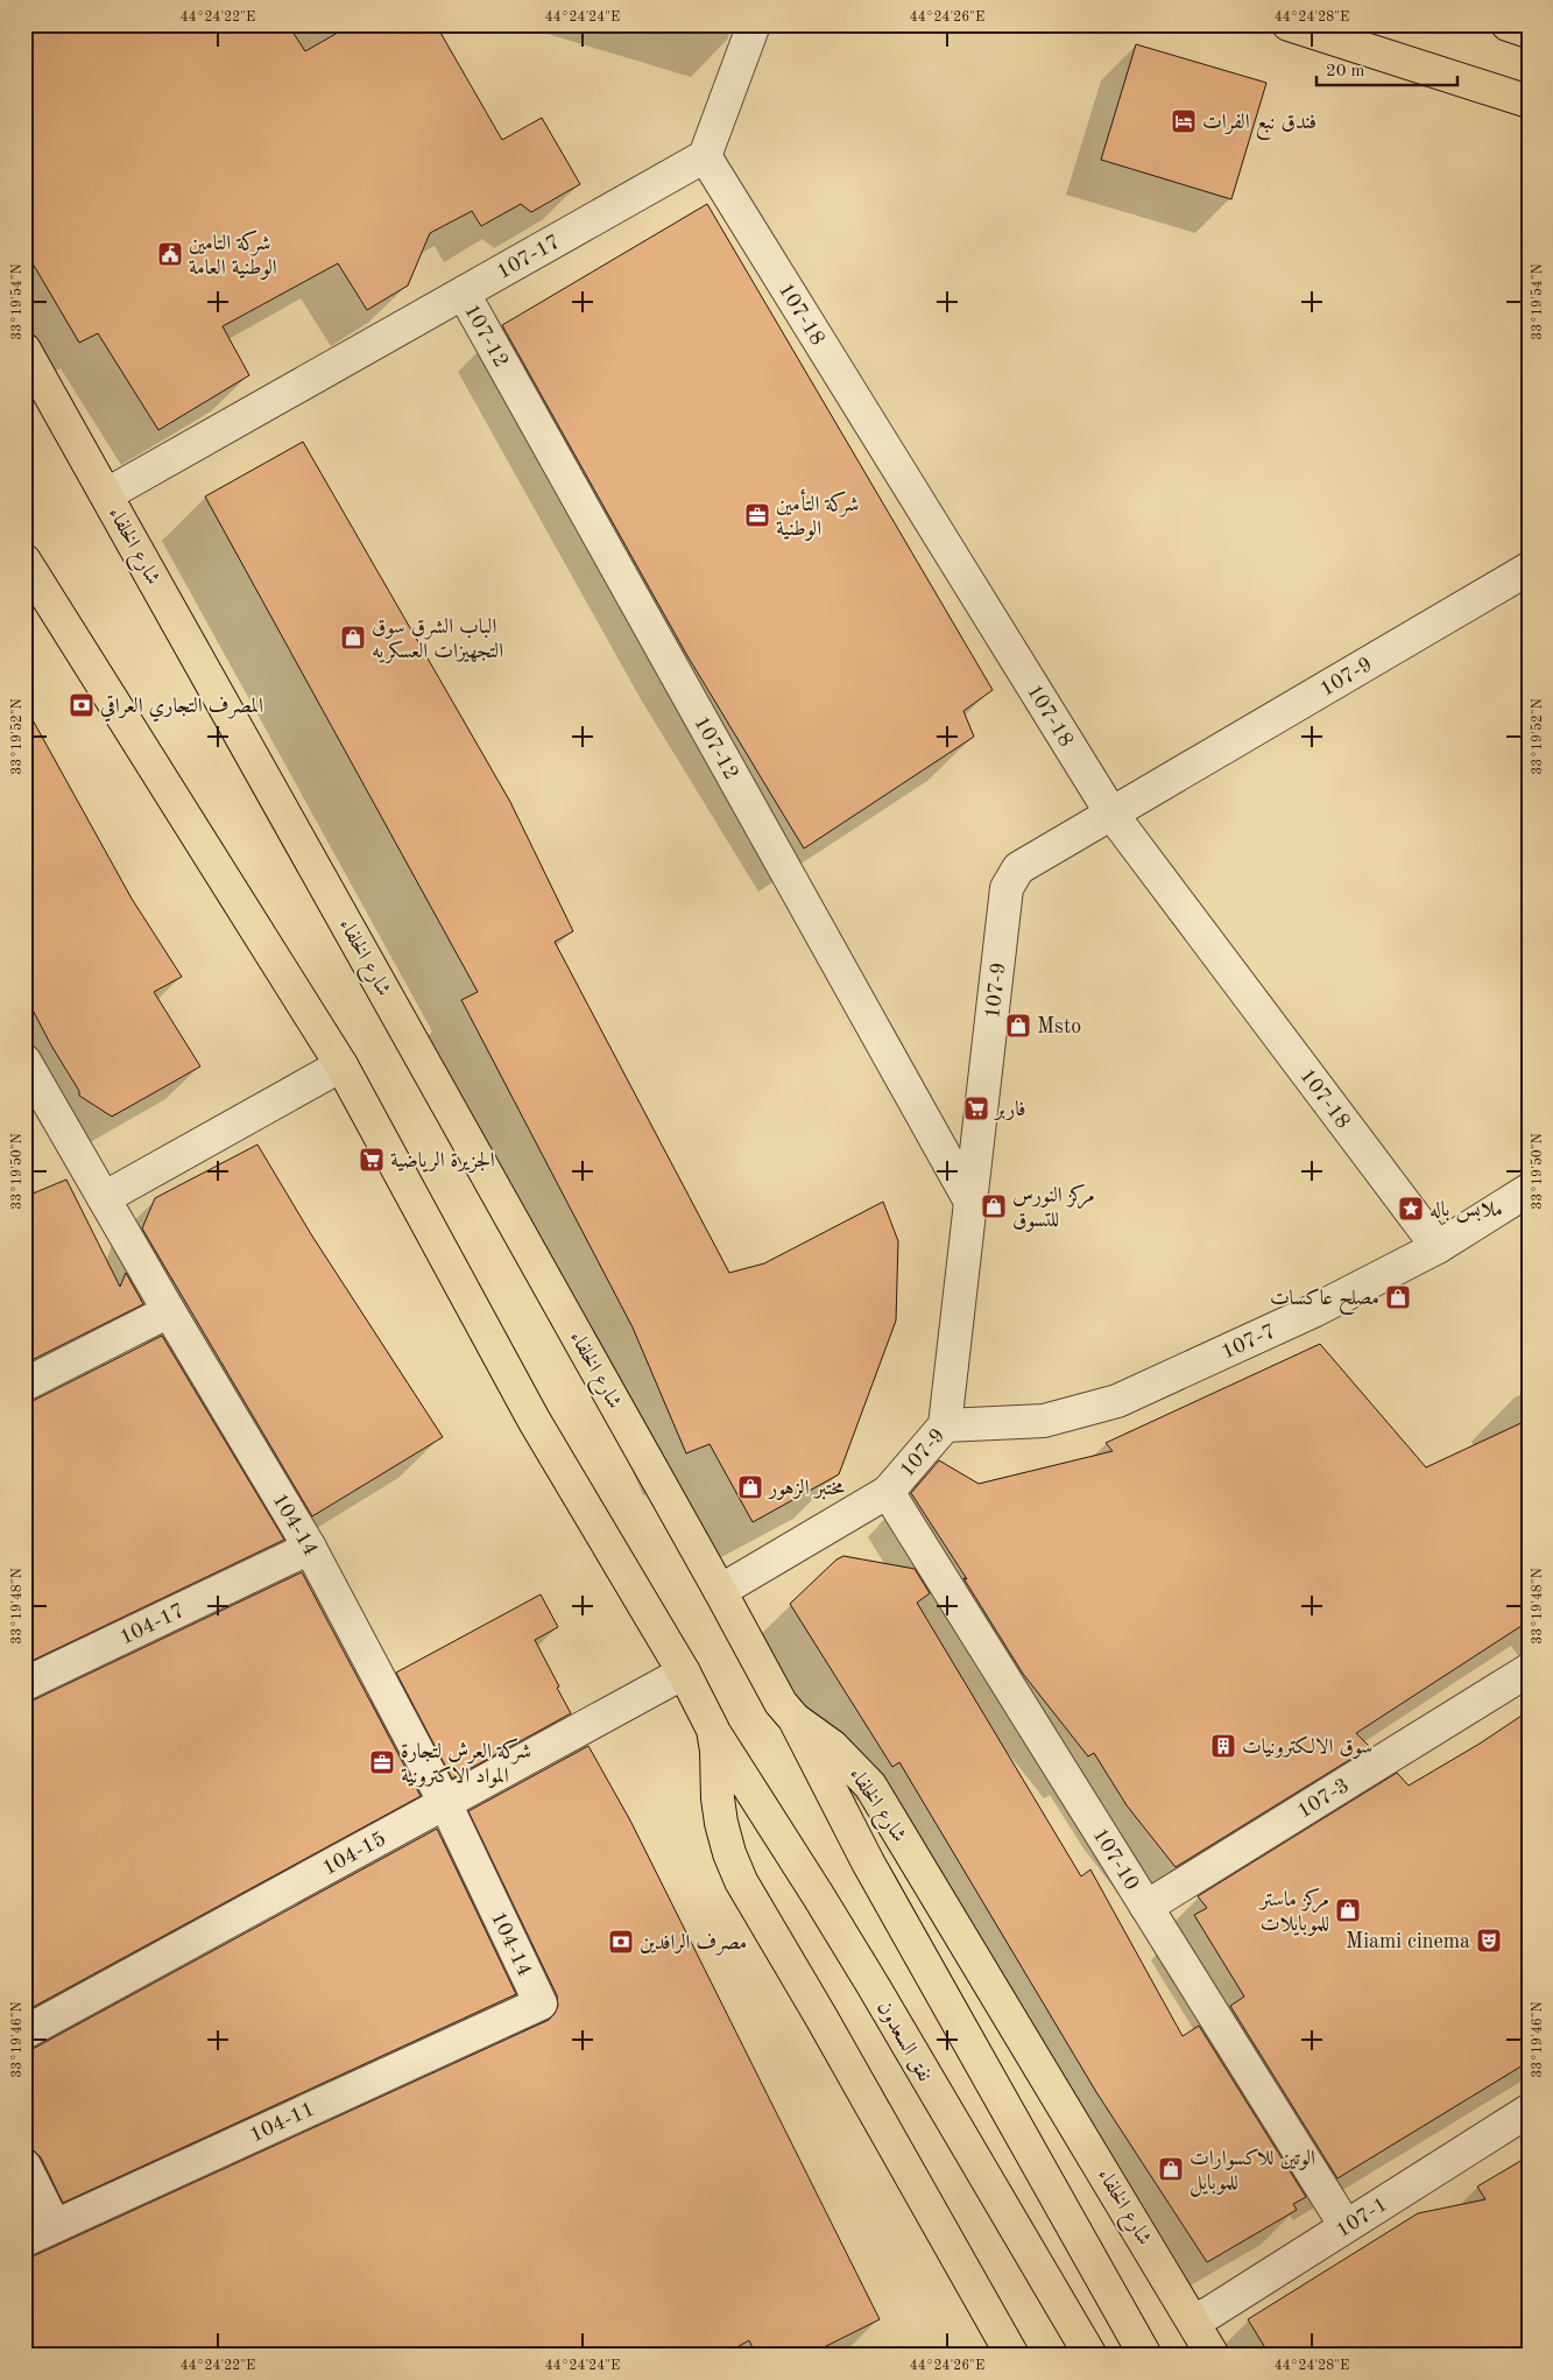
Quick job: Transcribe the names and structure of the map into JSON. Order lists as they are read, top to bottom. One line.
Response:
{"streets":{"main road":["شارع الخلفاء","نفق السعدون"],"street":["107-17","107-18","107-12","107-9","107-7","104-14","104-17","107-3","104-15","107-10","104-11","107-1"]},"crossings":[["107-17","107-18"],["107-17","107-12"],["107-17","شارع الخلفاء"],["107-18","107-9"],["107-18","107-7"],["107-12","107-9"],["شارع الخلفاء","107-9"],["شارع الخلفاء","107-1"],["107-9","107-7"],["107-9","107-10"],["104-14","104-17"],["104-14","104-15"],["104-14","104-11"],["107-3","107-10"],["107-10","107-1"]],"places":{"hotel":["فندق نبع الفرات"],"public building":["شركة التامين الوطنية العامة"],"office":["شركة التأمين الوطنية","شركة العرش لتجارة المواد الاكترونية"],"shop":["الباب الشرق سوق التجهيزات العسكريه","Msto","مركز النورس للتسوق","مصلح عاكسات","مختبر الزهور","مركز ماستر للموبايلات","الوتين للاكسوارات للموبايل"],"bank":["المصرف التجاري العراقي","مصرف الرافدين"],"supermarket":["فاربر","الجزيرة الرياضية"],"place":["ملابس باله"],"building":["سوق الالكترونيات"],"theatre":["Miami cinema"]},"scale_bar":"20 m","coordinates":["44°24'22\"E","44°24'24\"E","44°24'26\"E","44°24'28\"E","33°19'54\"N","33°19'52\"N","33°19'50\"N","33°19'48\"N","33°19'46\"N"]}
